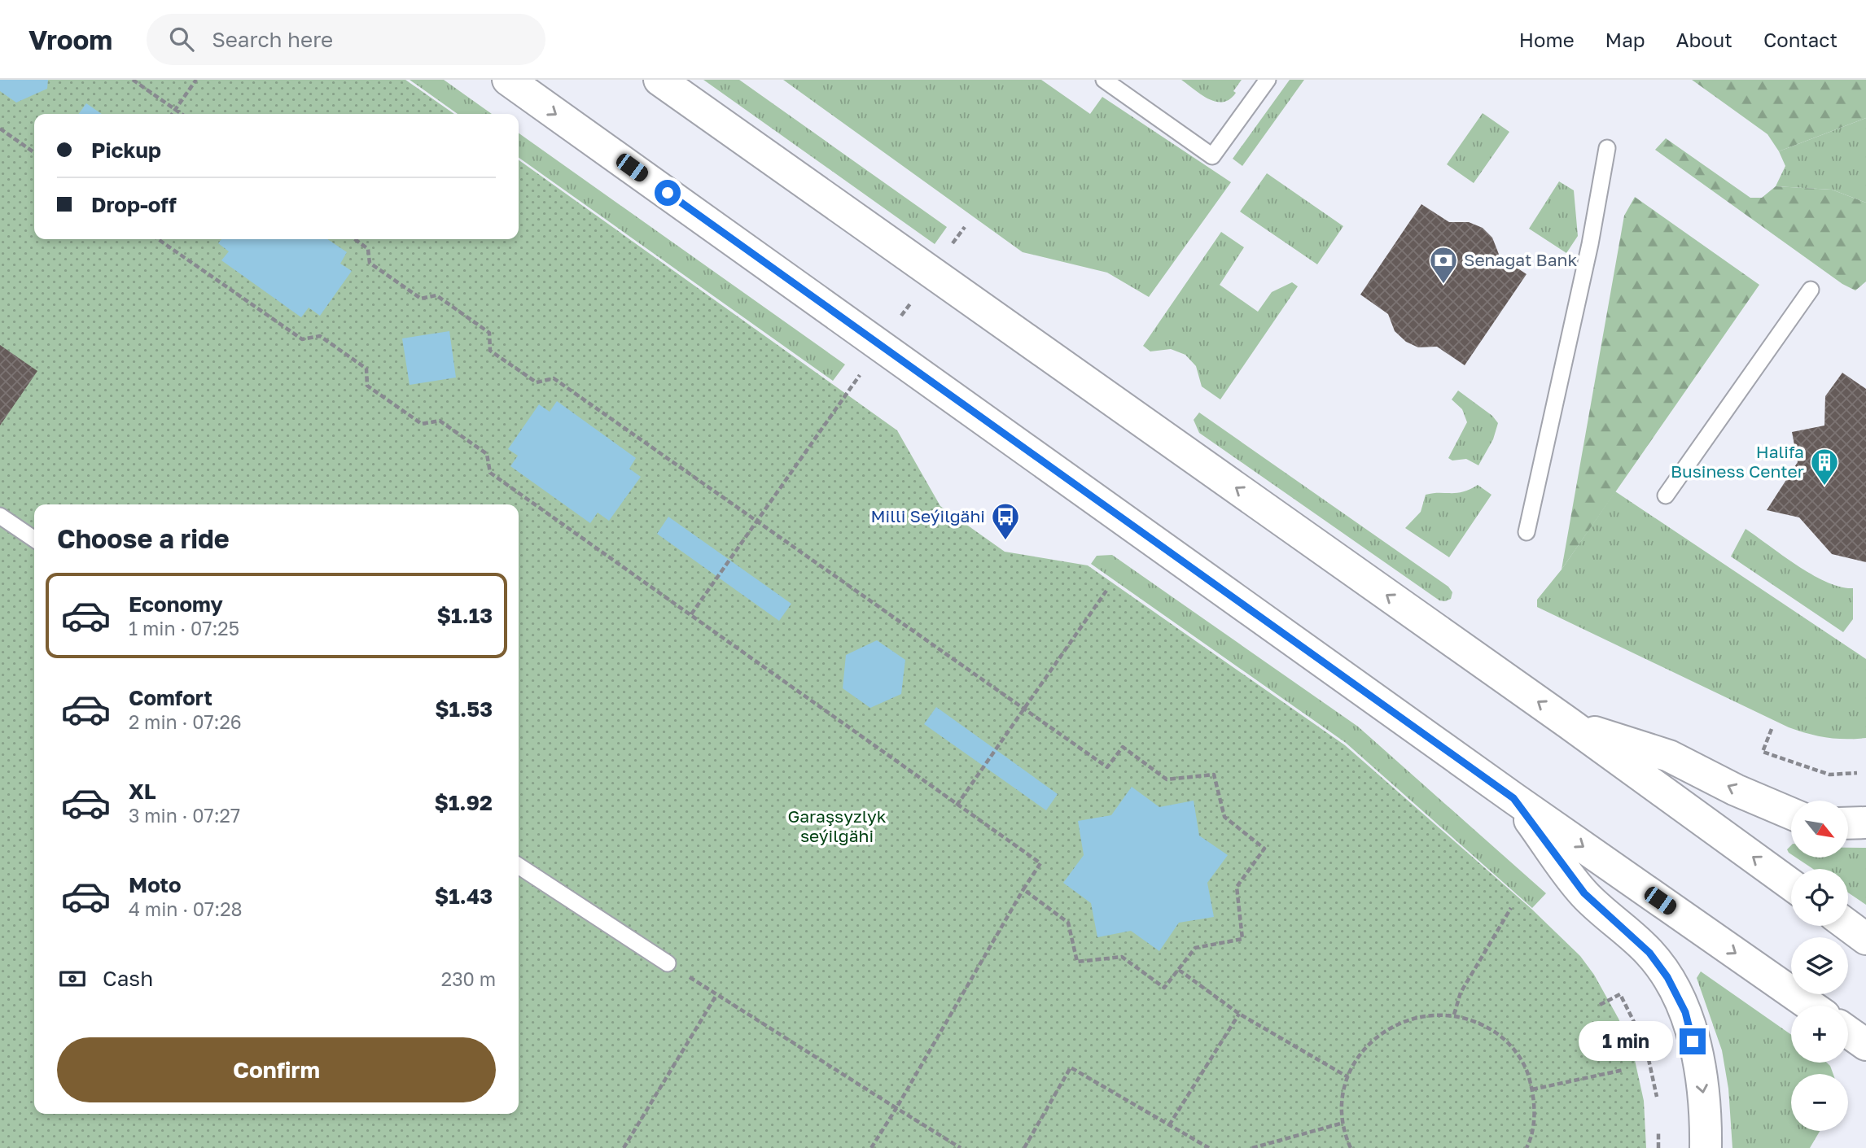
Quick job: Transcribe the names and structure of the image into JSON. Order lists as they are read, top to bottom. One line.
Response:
{"parks":["Garaşsyzlyk seýilgähi"],"places":{"bank":["Senagat Bank"],"building":["Halifa Business Center"],"bus stop":["Milli Seýilgähi"]},"north":"bottom right","page":{"header":"Vroom","search":"Search here","nav":["Home","Map","About","Contact"],"banner":["Pickup","Drop-off"],"heading":"Choose a ride","list":[{"name":"Economy","note":"1 min · 07:25","value":"$1.13"},{"name":"Comfort","note":"2 min · 07:26","value":"$1.53"},{"name":"XL","note":"3 min · 07:27","value":"$1.92"},{"name":"Moto","note":"4 min · 07:28","value":"$1.43"}],"map_buttons":["+","−"],"pay":["Cash","230 m"],"bubble":"1 min","buttons":"Confirm"}}
